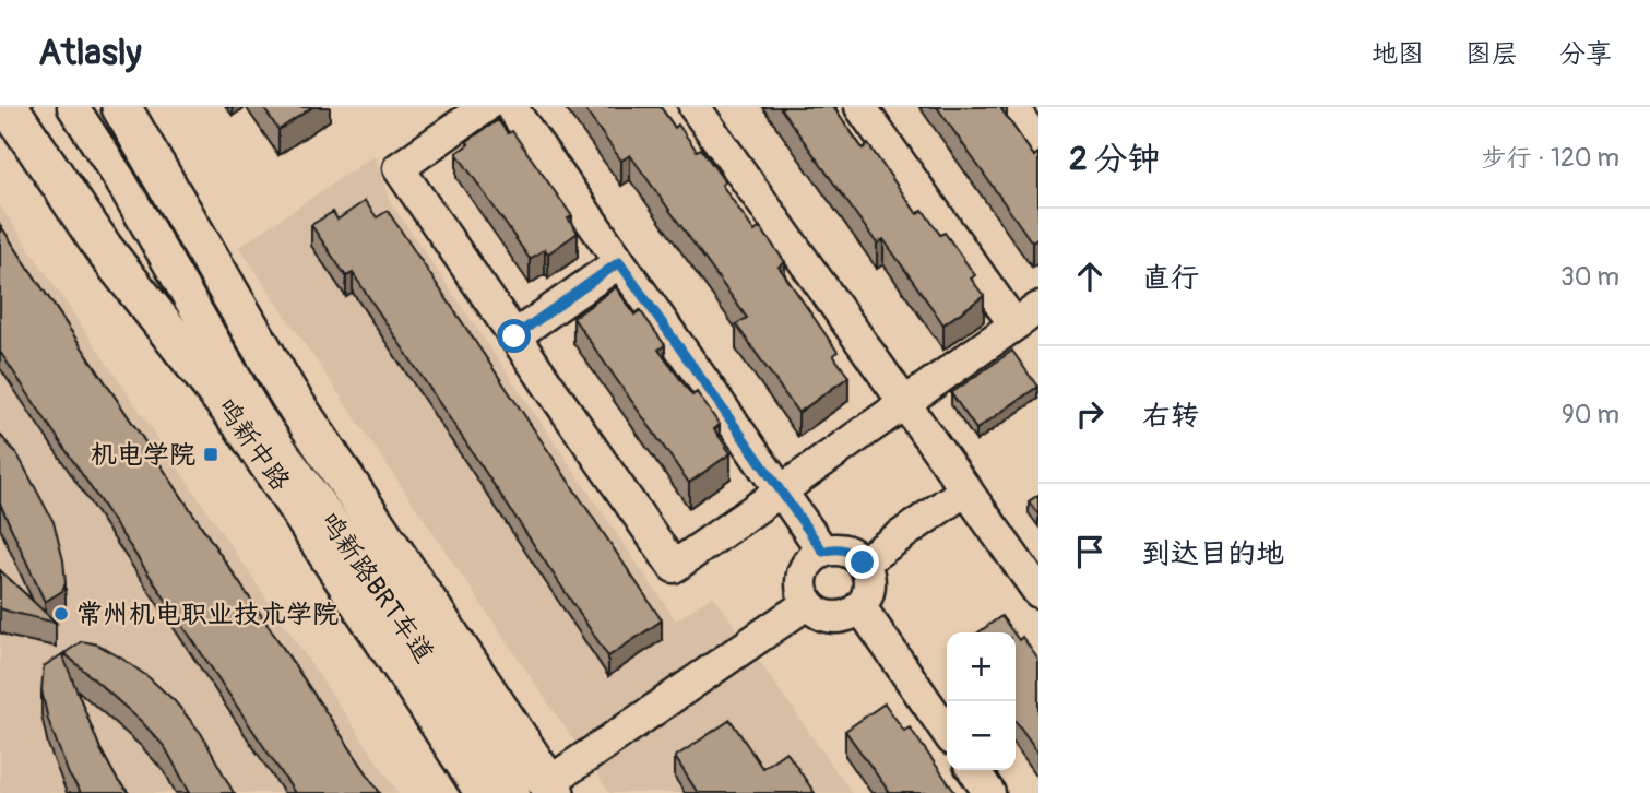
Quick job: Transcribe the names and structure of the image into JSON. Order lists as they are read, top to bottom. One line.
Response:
{"streets":{"main road":["鸣新中路"],"lane":["鸣新路BRT车道"]},"places":{"transit":["机电学院"],"other":["常州机电职业技术学院"]},"page":{"header":"Atlasly","nav":["地图","图层","分享"],"heading":["2 分钟","步行 · 120 m"],"list":[["直行","30 m"],["右转","90 m"],"到达目的地"],"map_buttons":["+","−"]}}
